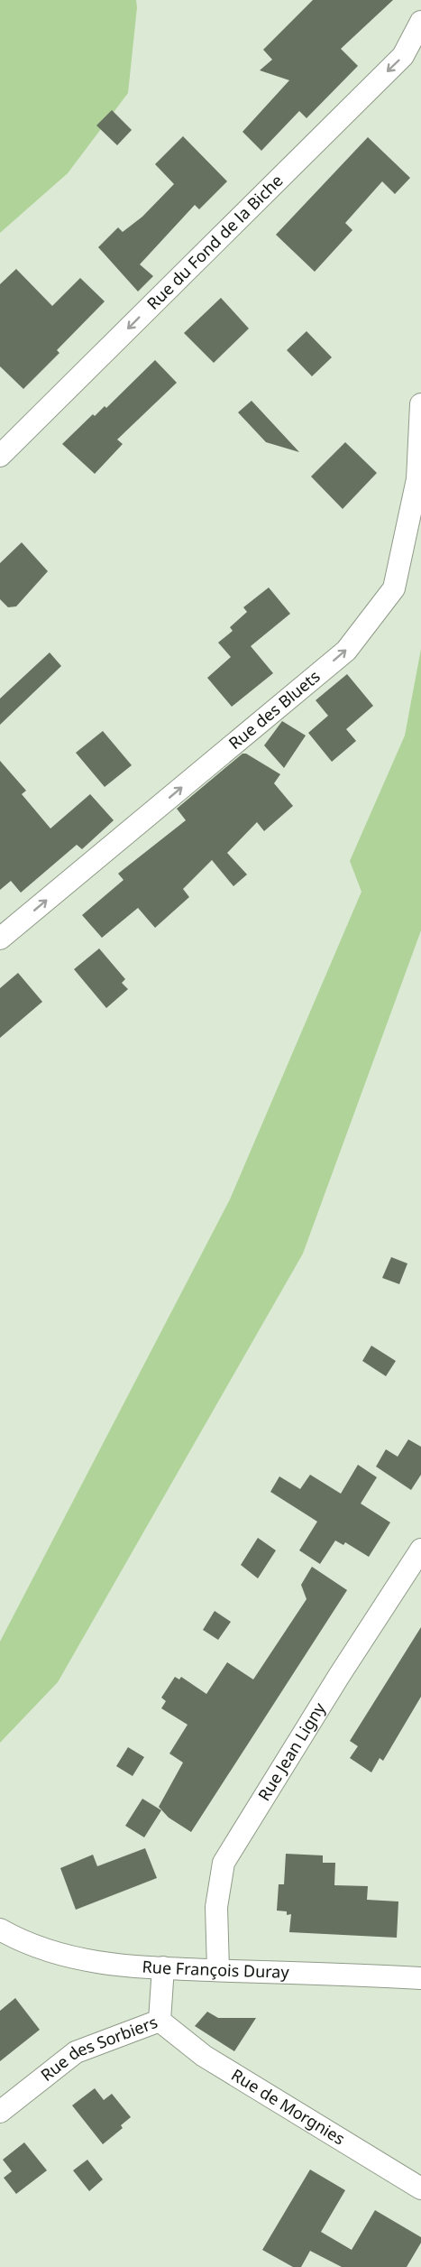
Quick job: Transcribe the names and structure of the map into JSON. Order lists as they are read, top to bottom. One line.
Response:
{"streets":{"street":["Rue du Fond de la Biche","Rue des Bluets","Rue Jean Ligny","Rue François Duray","Rue des Sorbiers","Rue de Morgnies"]},"crossings":[["Rue Jean Ligny","Rue François Duray"],["Rue François Duray","Rue des Sorbiers"],["Rue des Sorbiers","Rue de Morgnies"]],"one_way":["Rue du Fond de la Biche","Rue des Bluets"]}
